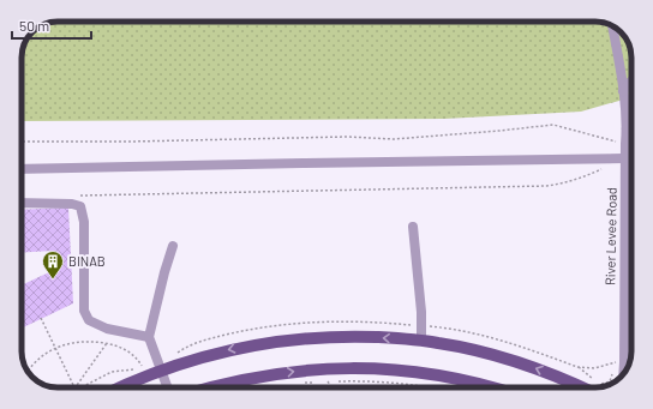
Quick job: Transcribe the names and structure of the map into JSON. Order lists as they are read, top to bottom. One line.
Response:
{"streets":{"street":["River Levee Road"]},"places":{"building":["BINAB"]},"scale_bar":"50 m"}
